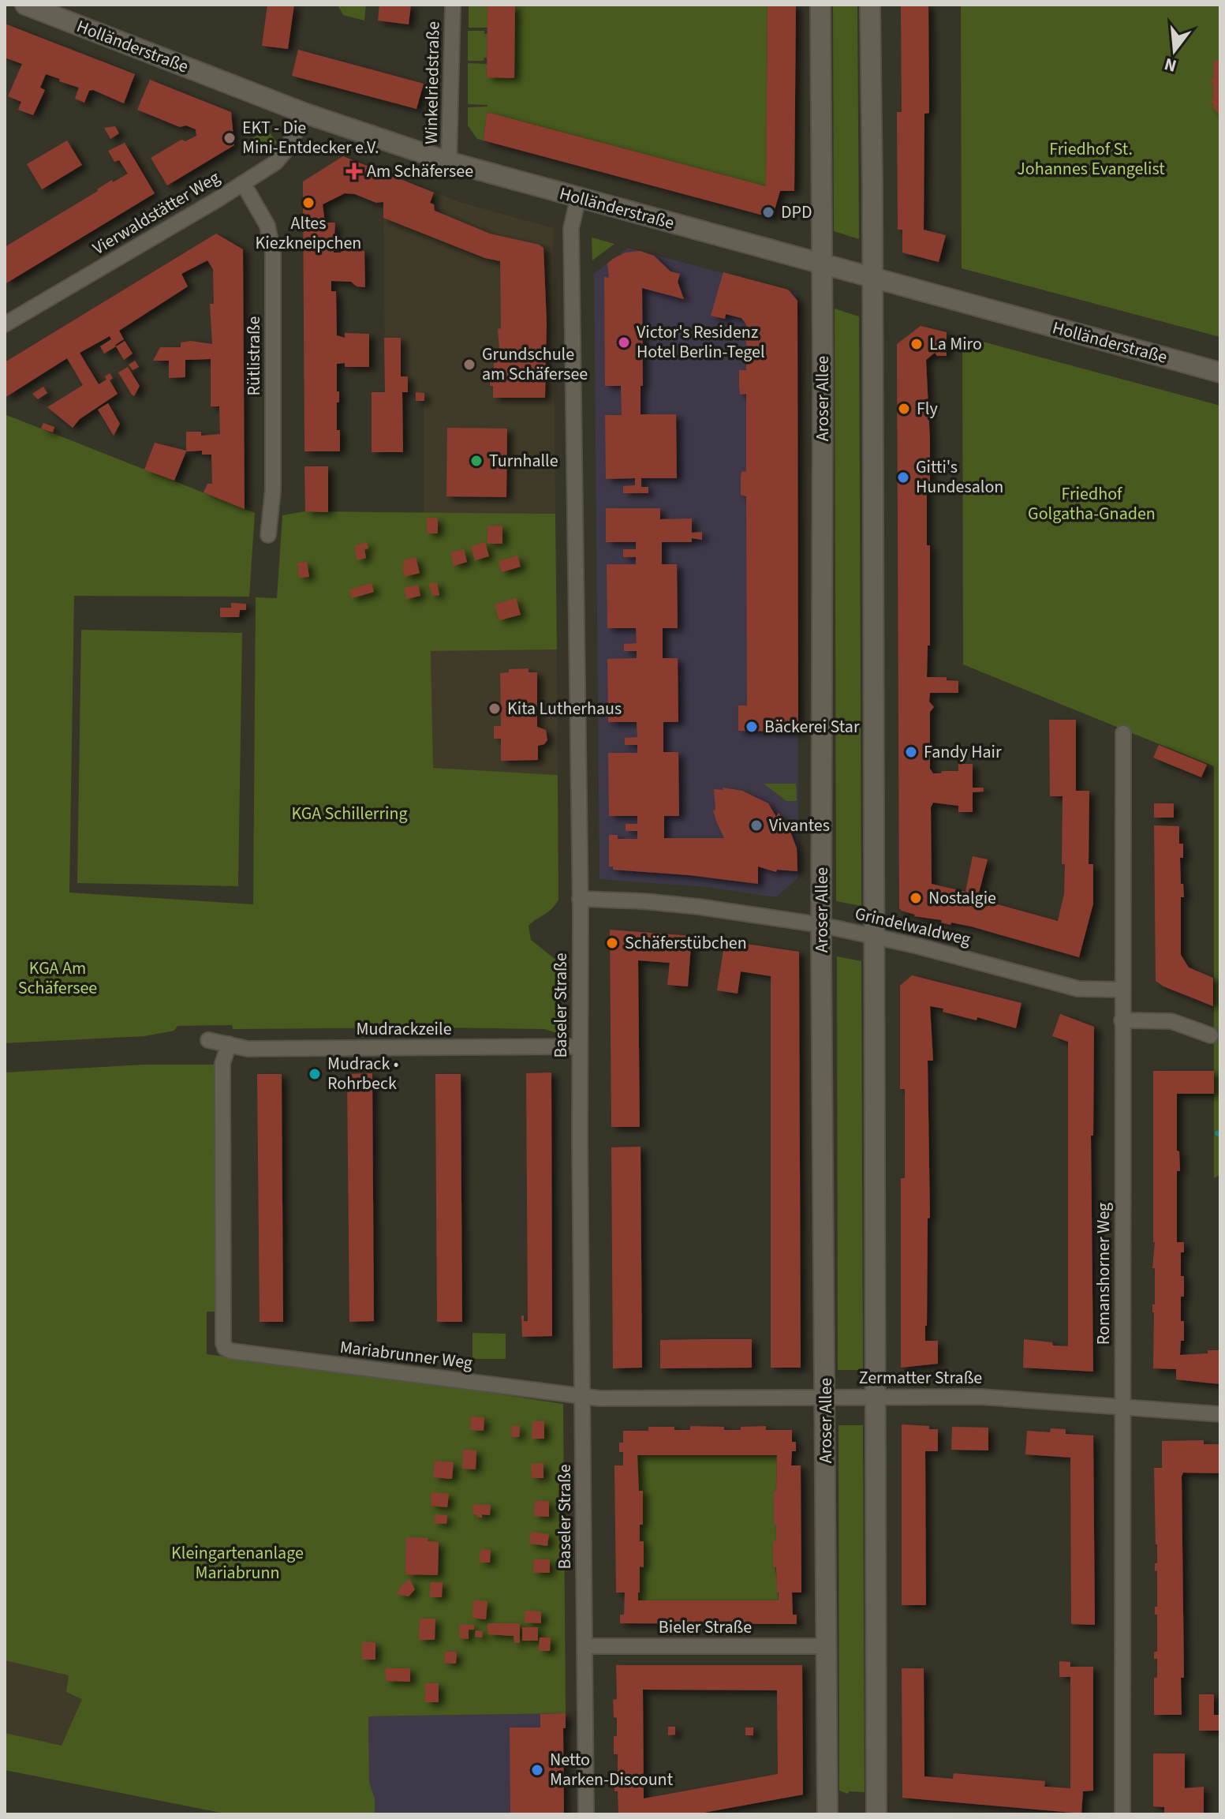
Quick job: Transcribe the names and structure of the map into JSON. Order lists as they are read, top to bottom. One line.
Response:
{"streets":{"main road":["Holländerstraße","Aroser Allee"],"street":["Winkelriedstraße","Vierwaldstätter Weg","Rütlistraße","Grindelwaldweg","Baseler Straße","Mudrackzeile","Romanshorner Weg","Mariabrunner Weg","Zermatter Straße","Bieler Straße"]},"crossings":[["Holländerstraße","Winkelriedstraße"],["Holländerstraße","Vierwaldstätter Weg"],["Holländerstraße","Aroser Allee"],["Holländerstraße","Baseler Straße"],["Vierwaldstätter Weg","Rütlistraße"],["Aroser Allee","Grindelwaldweg"],["Aroser Allee","Zermatter Straße"],["Aroser Allee","Bieler Straße"],["Grindelwaldweg","Baseler Straße"],["Grindelwaldweg","Romanshorner Weg"],["Baseler Straße","Mudrackzeile"],["Baseler Straße","Mariabrunner Weg"],["Baseler Straße","Zermatter Straße"],["Baseler Straße","Bieler Straße"],["Mudrackzeile","Mariabrunner Weg"],["Romanshorner Weg","Zermatter Straße"],["Mariabrunner Weg","Zermatter Straße"]],"parks":["Friedhof St. Johannes Evangelist","Friedhof Golgatha-Gnaden","KGA Schillerring","KGA Am Schäfersee","Kleingartenanlage Mariabrunn"],"places":{"other":["EKT - Die Mini-Entdecker e.V.","Altes Kiezkneipchen","DPD","Victor's Residenz Hotel Berlin-Tegel","La Miro","Grundschule am Schäfersee","Fly","Turnhalle","Gitti's Hundesalon","Kita Lutherhaus","Bäckerei Star","Fandy Hair","Vivantes","Nostalgie","Schäferstübchen","Mudrack • Rohrbeck","Netto Marken-Discount"],"health":["Am Schäfersee"]},"north":"bottom"}
